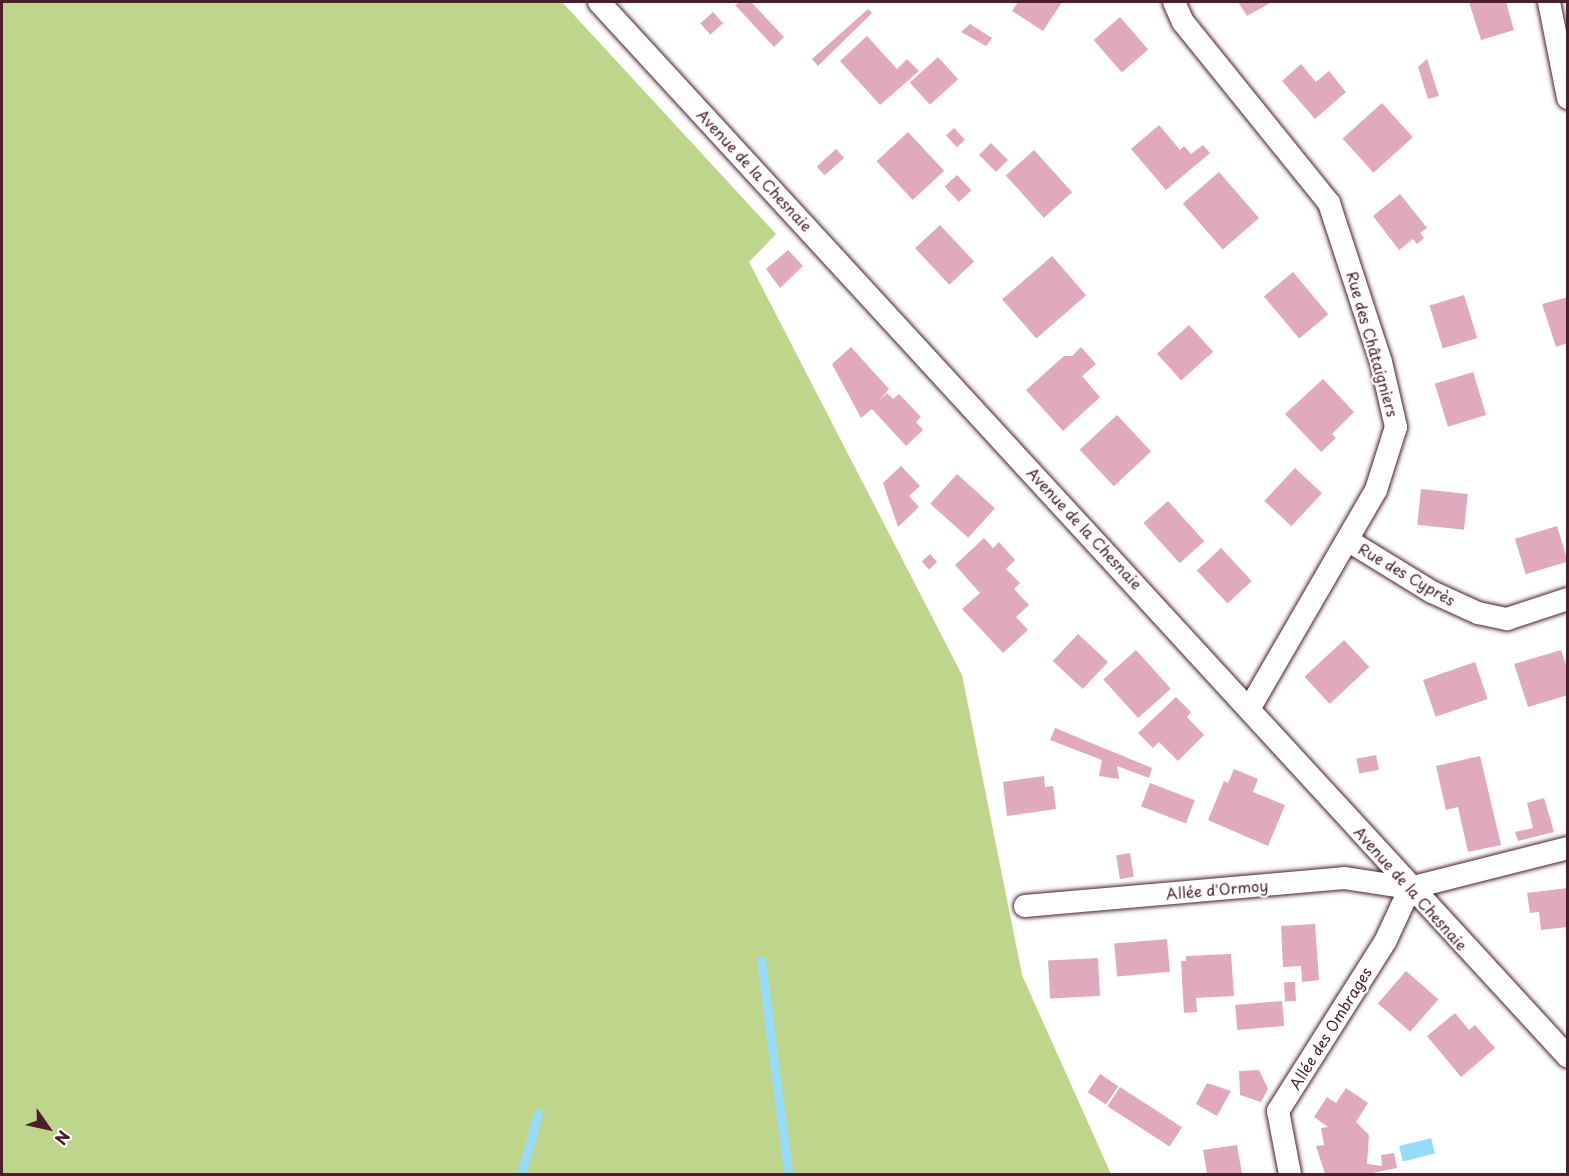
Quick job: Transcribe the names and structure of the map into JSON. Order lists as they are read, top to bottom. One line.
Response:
{"streets":{"street":["Avenue de la Chesnaie","Rue des Châtaigniers","Rue des Cyprès","Allée d'Ormoy","Allée des Ombrages"]},"crossings":[["Avenue de la Chesnaie","Rue des Châtaigniers"],["Avenue de la Chesnaie","Allée d'Ormoy"],["Avenue de la Chesnaie","Allée des Ombrages"],["Rue des Châtaigniers","Rue des Cyprès"],["Allée d'Ormoy","Allée des Ombrages"]],"north":"bottom right"}
